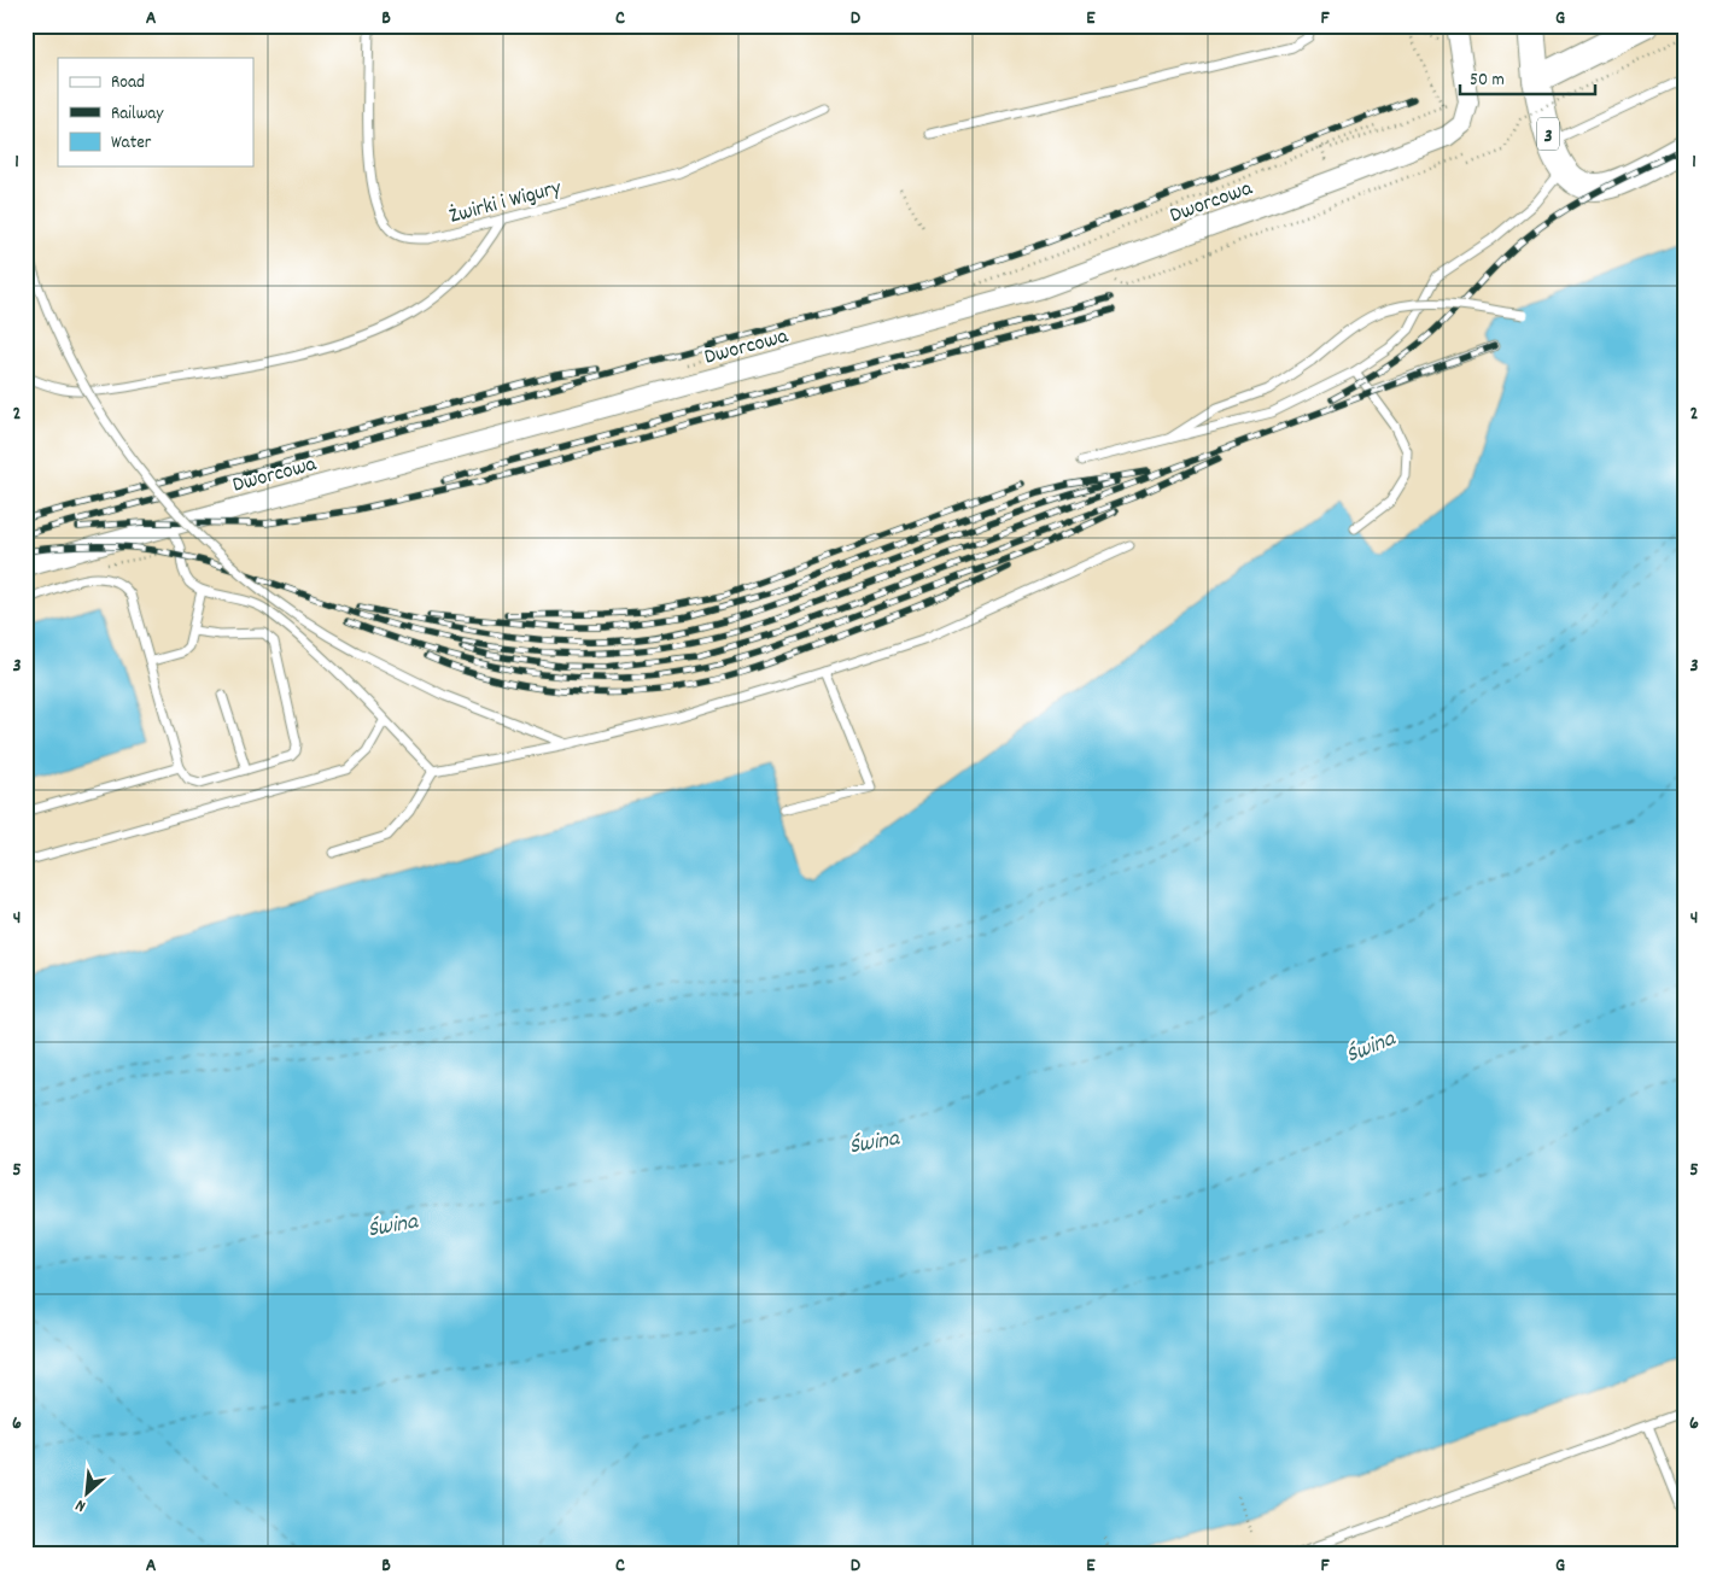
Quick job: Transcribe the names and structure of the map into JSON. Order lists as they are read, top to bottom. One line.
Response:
{"streets":{"highway":["3"],"street":["Dworcowa"],"lane":["Żwirki i Wigury"]},"water":["Świna"],"legend":["Road","Railway","Water"],"scale_bar":"50 m","north":"bottom left","grid":{"columns":["A","B","C","D","E","F","G"],"rows":["1","2","3","4","5","6"]}}
